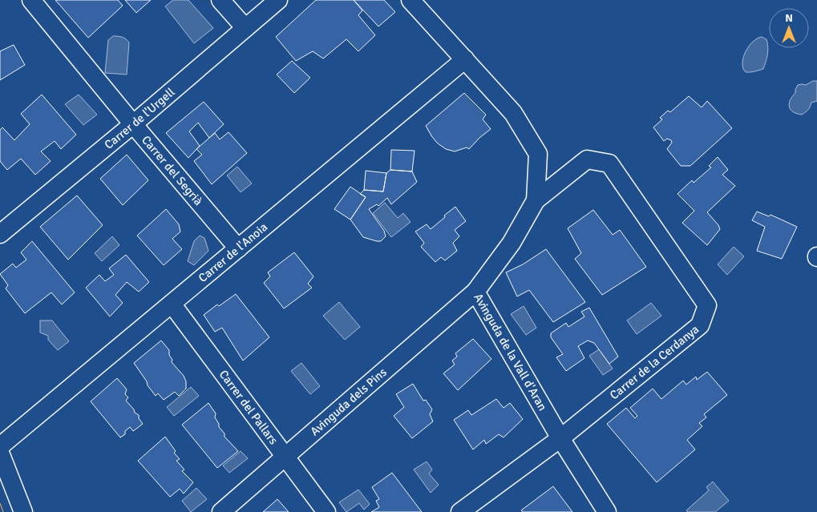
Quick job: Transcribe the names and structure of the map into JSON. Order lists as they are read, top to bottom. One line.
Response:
{"streets":{"street":["Carrer de l'Urgell","Carrer del Segrià","Carrer de l'Anoia","Avinguda de la Vall d'Aran","Carrer de la Cerdanya","Avinguda dels Pins","Carrer del Pallars"]},"crossings":[["Carrer de l'Urgell","Carrer del Segrià"],["Carrer del Segrià","Carrer de l'Anoia"],["Carrer de l'Anoia","Avinguda de la Vall d'Aran"],["Carrer de l'Anoia","Carrer del Pallars"],["Avinguda de la Vall d'Aran","Carrer de la Cerdanya"],["Avinguda de la Vall d'Aran","Avinguda dels Pins"],["Avinguda dels Pins","Carrer del Pallars"]],"north":"top"}
